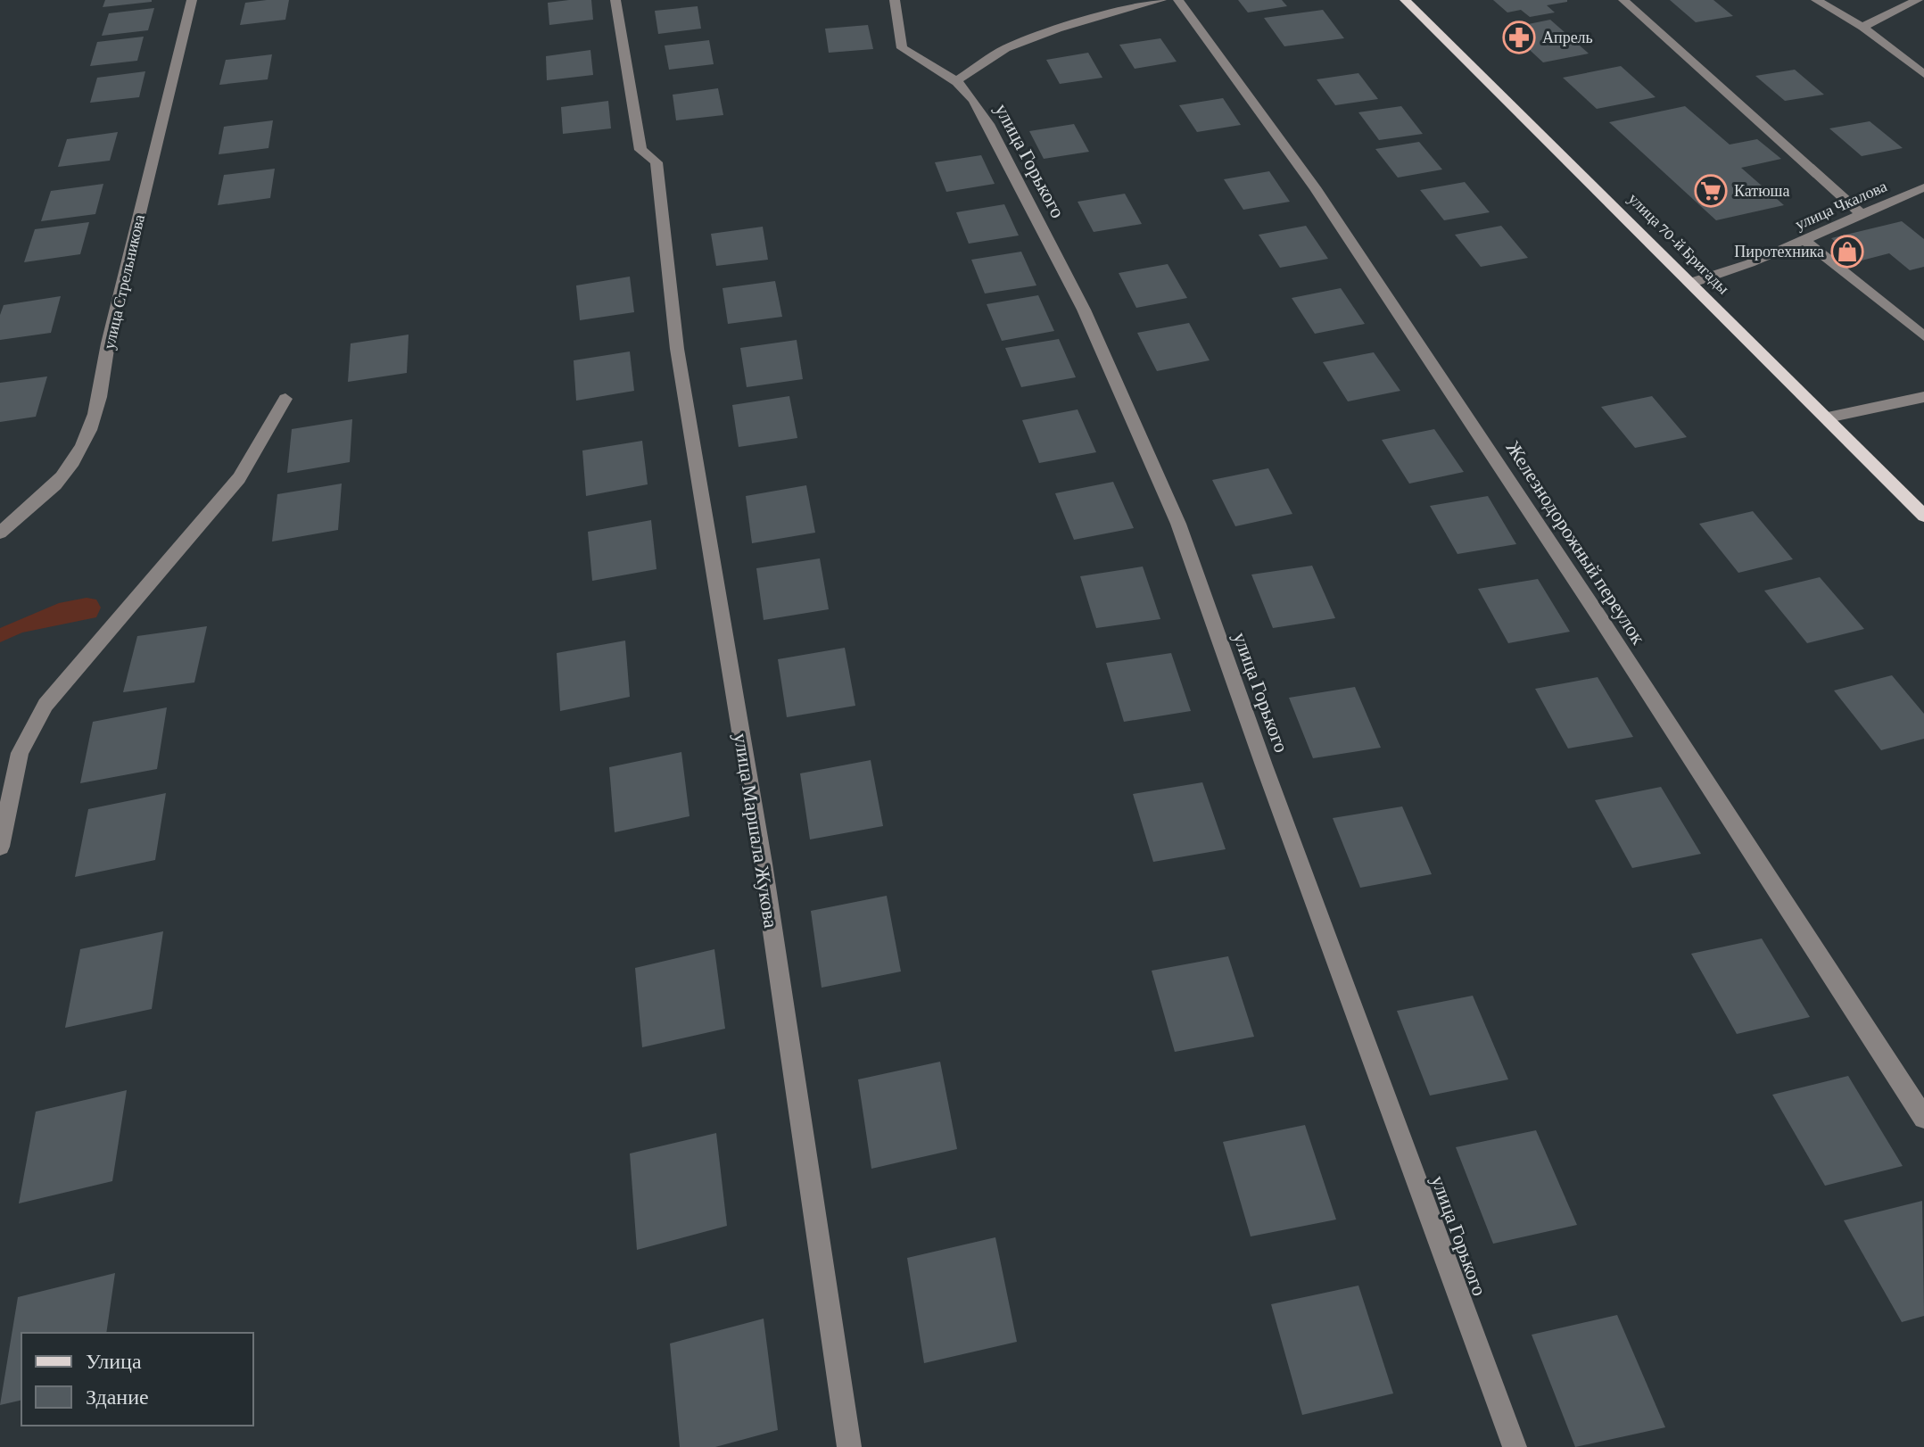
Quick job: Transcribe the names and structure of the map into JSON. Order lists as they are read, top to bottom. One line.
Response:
{"streets":{"main road":["улица 70-й Бригады"],"street":["улица Горького","улица Чкалова","улица Стрельникова","Железнодорожный переулок","улица Маршала Жукова"]},"crossings":[["улица Чкалова","улица 70-й Бригады"]],"places":{"pharmacy":["Апрель"],"supermarket":["Катюша"],"shop":["Пиротехника"]},"legend":["Улица","Здание"]}
